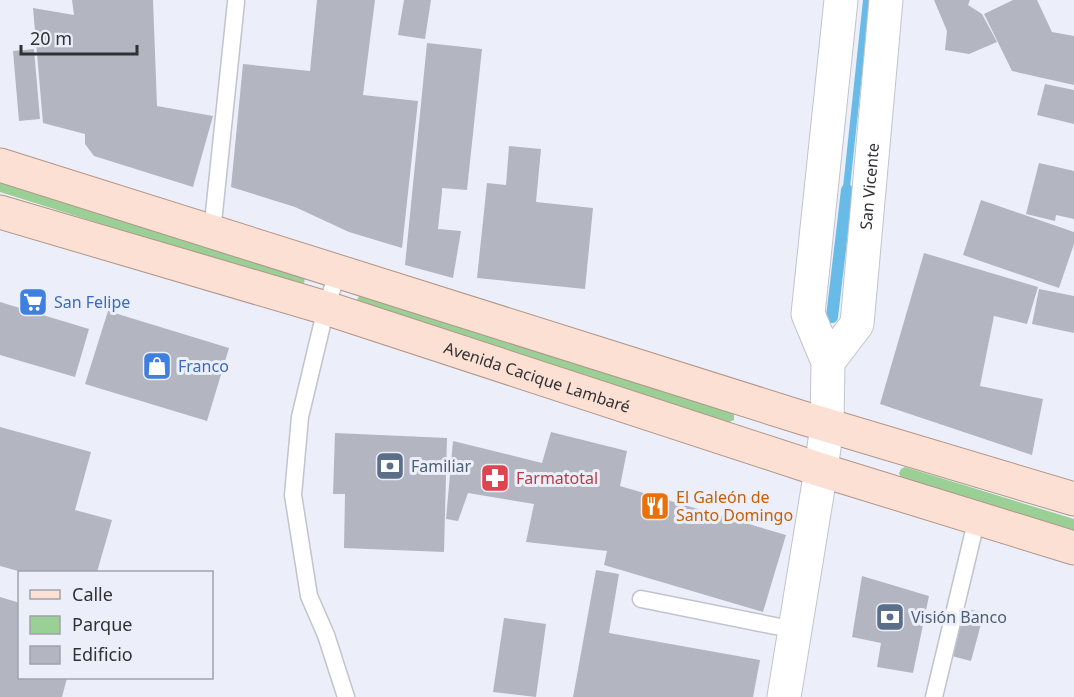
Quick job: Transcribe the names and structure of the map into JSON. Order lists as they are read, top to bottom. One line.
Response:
{"streets":{"main road":["Avenida Cacique Lambaré"],"street":["San Vicente"]},"places":{"supermarket":["San Felipe"],"shop":["Franco"],"bank":["Familiar","Visión Banco"],"pharmacy":["Farmatotal"],"restaurant":["El Galeón de Santo Domingo"]},"legend":["Calle","Parque","Edificio"],"scale_bar":"20 m"}
